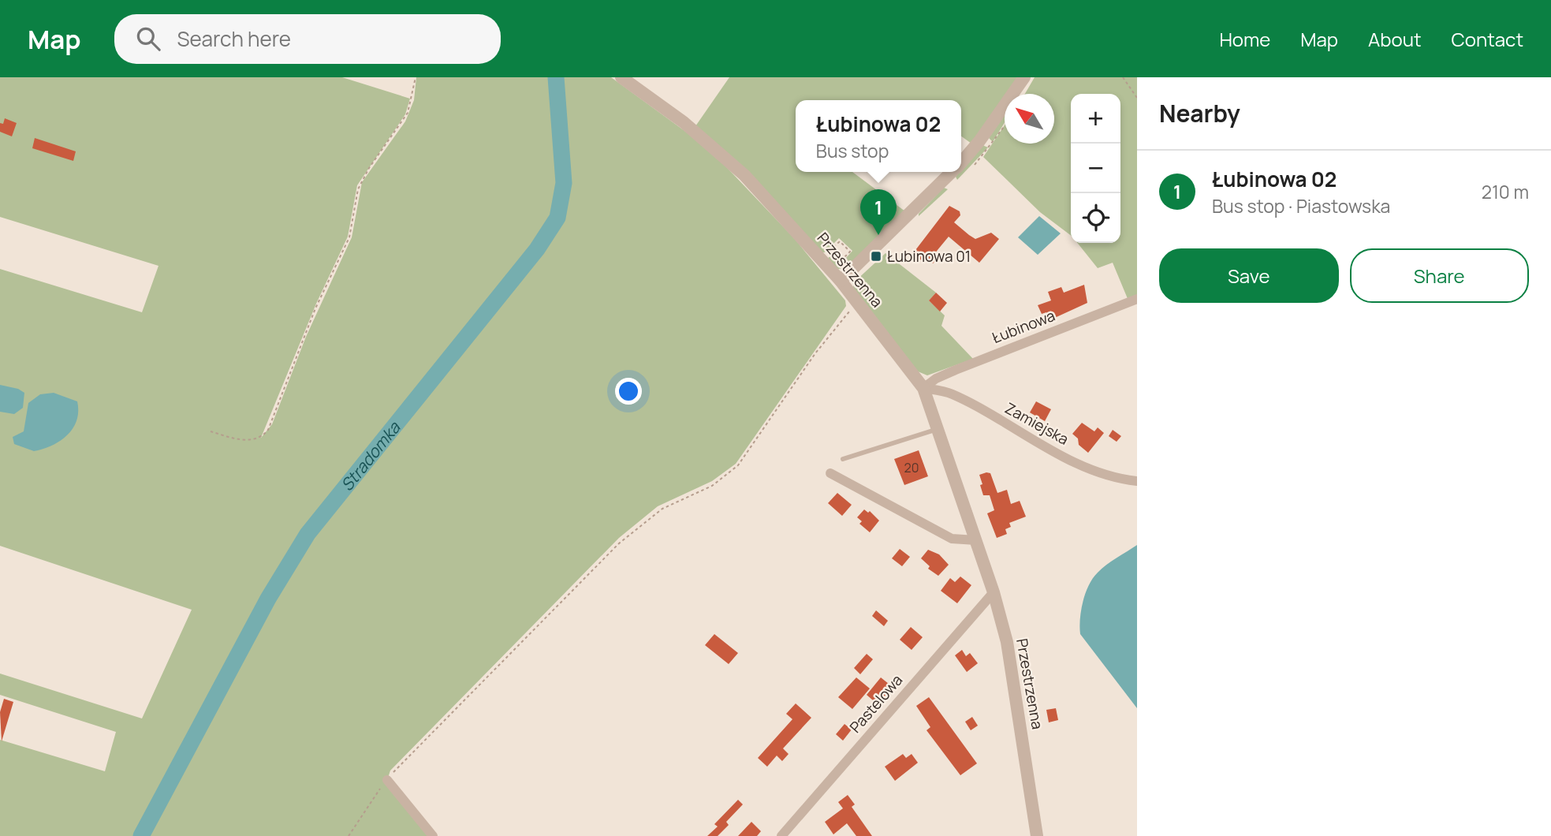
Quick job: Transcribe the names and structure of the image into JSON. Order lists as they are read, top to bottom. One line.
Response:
{"streets":{"street":["Przestrzenna","Łubinowa","Zamiejska","Pastelowa"]},"crossings":[["Przestrzenna","Łubinowa"],["Przestrzenna","Zamiejska"],["Przestrzenna","Pastelowa"],["Łubinowa","Zamiejska"]],"water":["Stradomka"],"places":{"transit":["Łubinowa 01"]},"house_numbers":["20"],"north":"top left","page":{"header":"Map","search":"Search here","nav":["Home","Map","About","Contact"],"heading":"Nearby","map_buttons":["+","−"],"popup":["Łubinowa 02","Bus stop"],"list":[{"mark":"1","name":"Łubinowa 02","note":"Bus stop · Piastowska","value":"210 m"}],"pins":"1","buttons":["Save","Share"]}}
